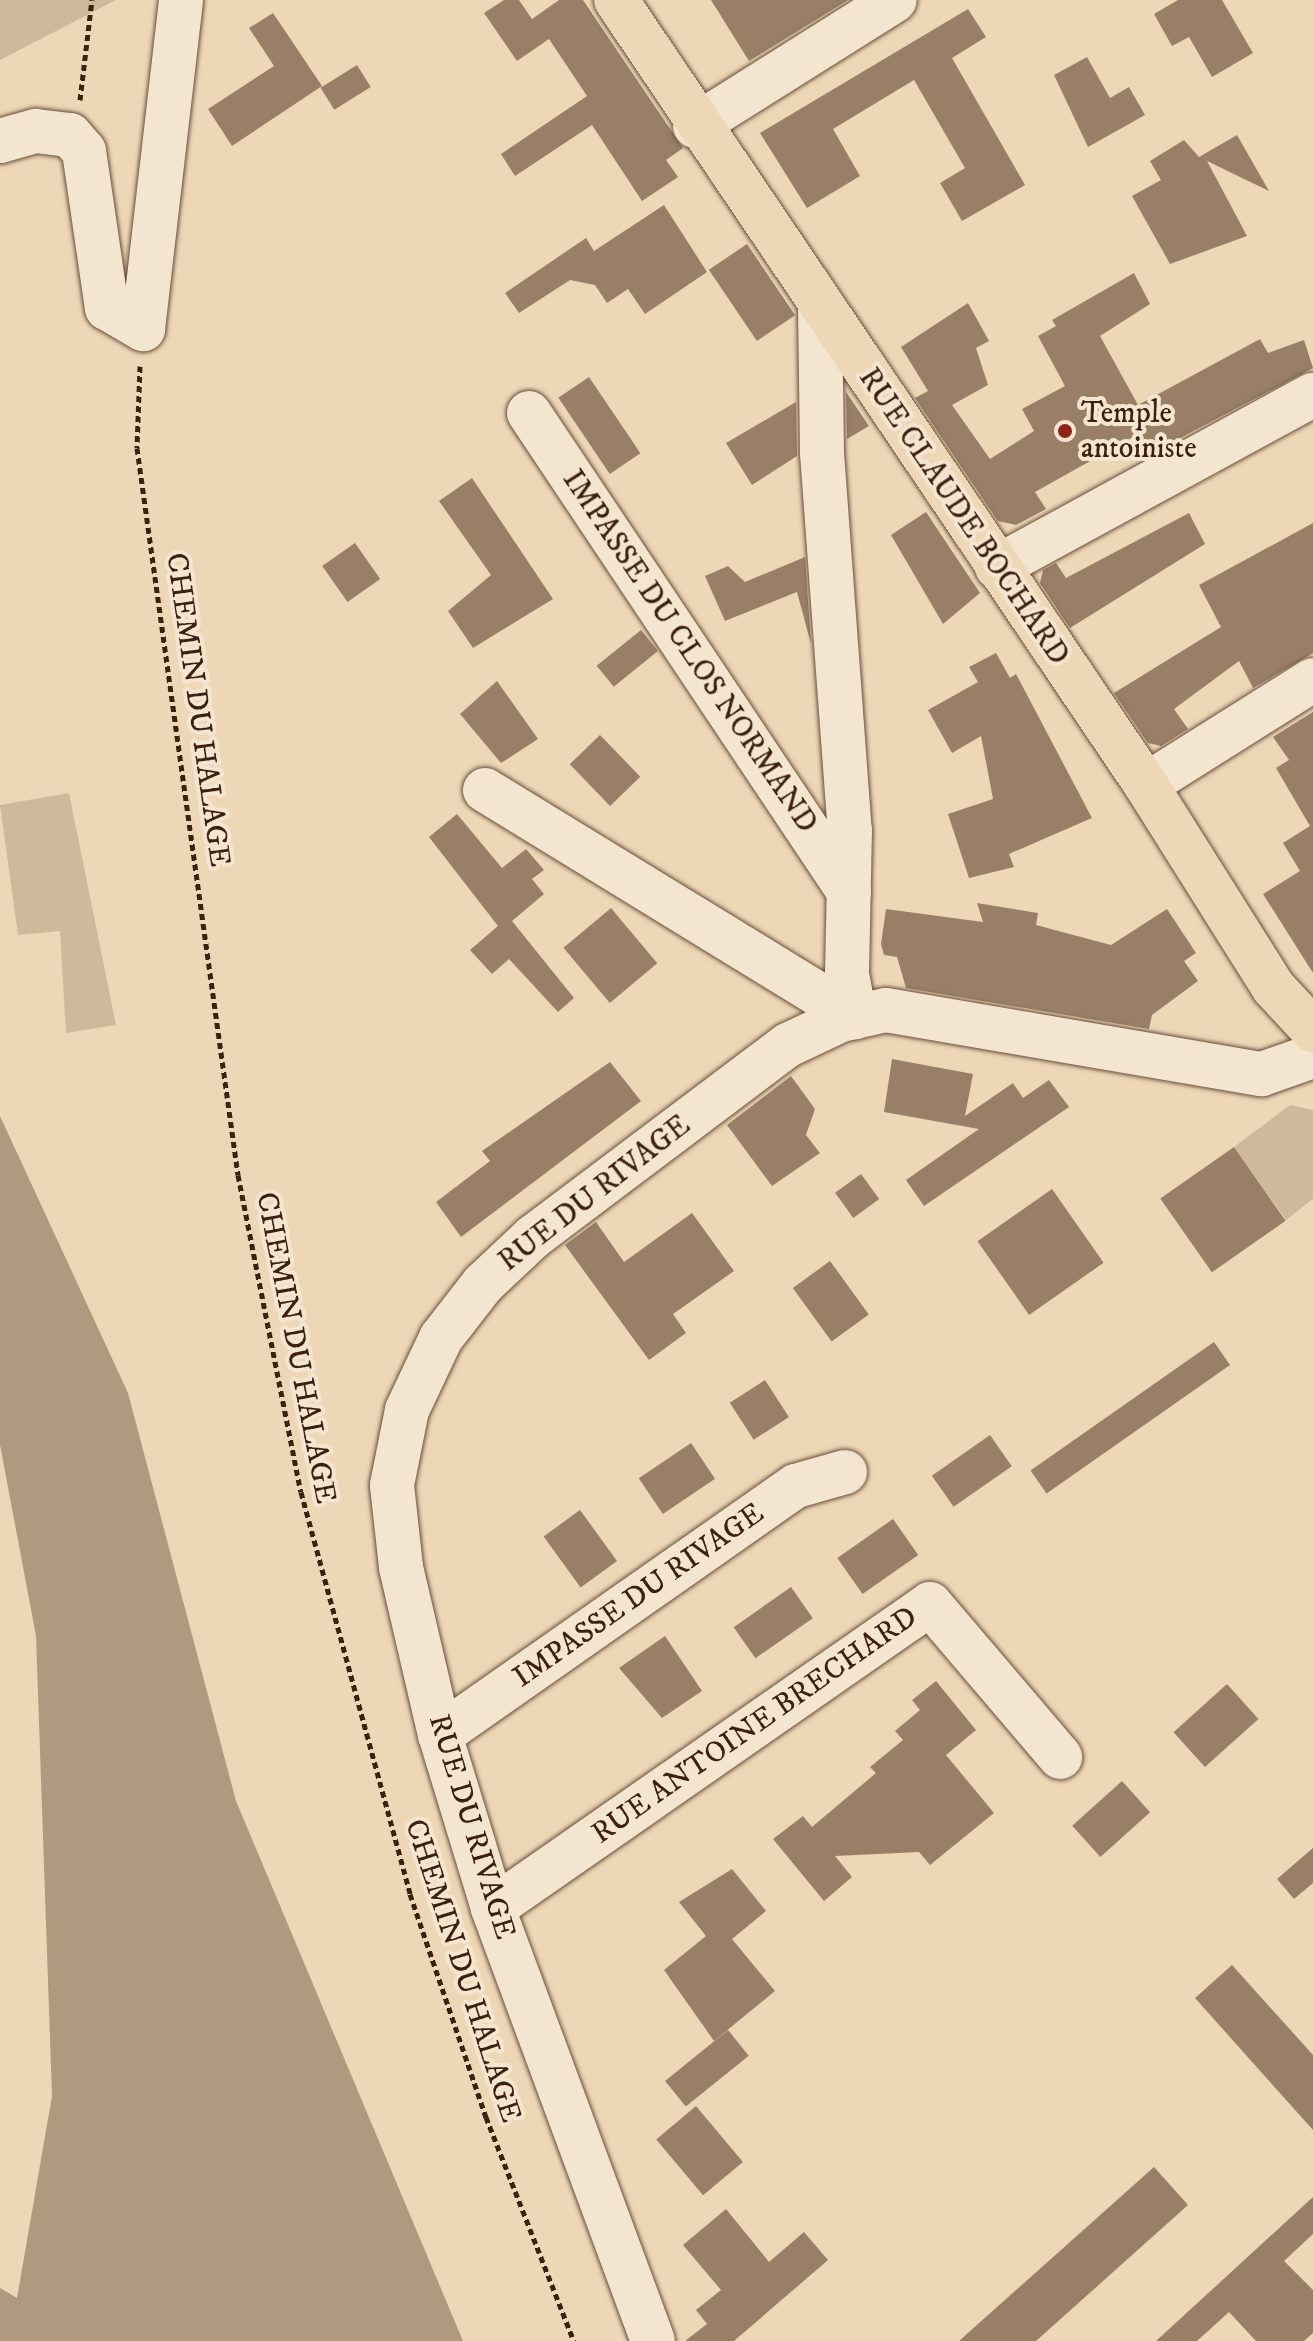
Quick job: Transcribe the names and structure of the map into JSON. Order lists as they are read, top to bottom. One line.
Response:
{"streets":{"main road":["RUE CLAUDE BOCHARD"],"street":["IMPASSE DU CLOS NORMAND","RUE DU RIVAGE","IMPASSE DU RIVAGE","RUE ANTOINE BRECHARD"],"path":["CHEMIN DU HALAGE"]},"crossings":[["RUE DU RIVAGE","IMPASSE DU RIVAGE"],["RUE DU RIVAGE","RUE ANTOINE BRECHARD"]],"places":["Temple antoiniste"]}
